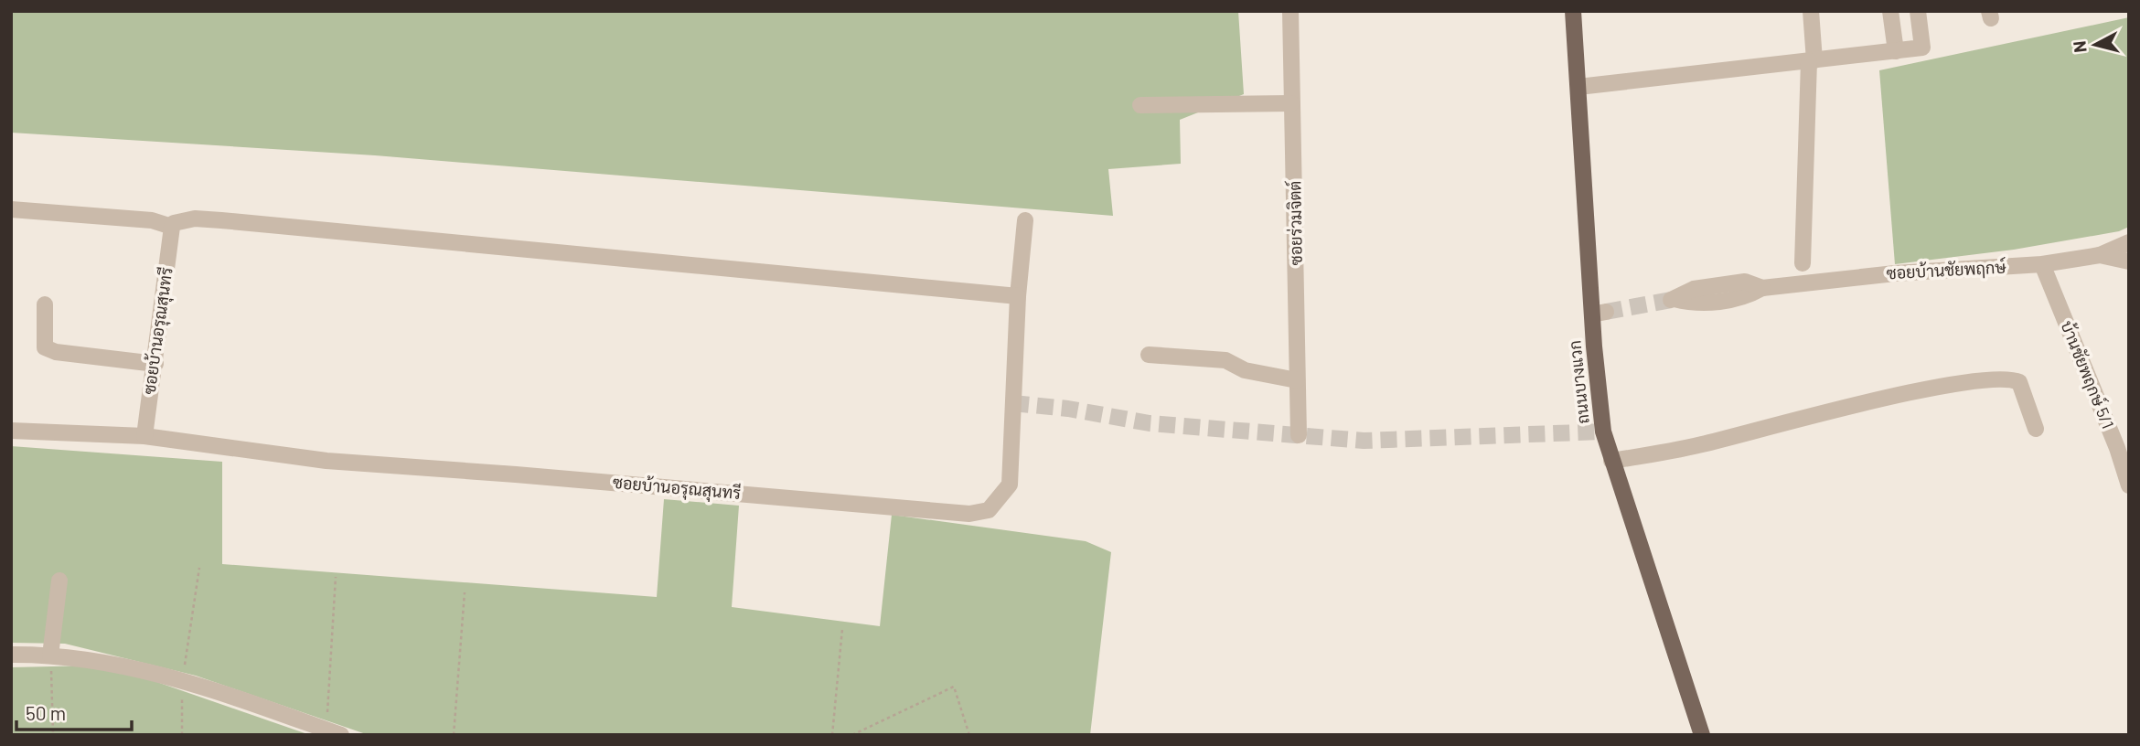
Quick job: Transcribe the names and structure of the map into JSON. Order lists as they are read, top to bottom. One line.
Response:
{"streets":{"main road":["ถนนบางแวก"],"street":["ซอยร่วมจิตต์","ซอยบ้านชัยพฤกษ์","ซอยบ้านอรุณสุนทรี","บ้านชัยพฤกษ์ 5/1"]},"crossings":[["ซอยบ้านชัยพฤกษ์","บ้านชัยพฤกษ์ 5/1"]],"scale_bar":"50 m","north":"left"}
